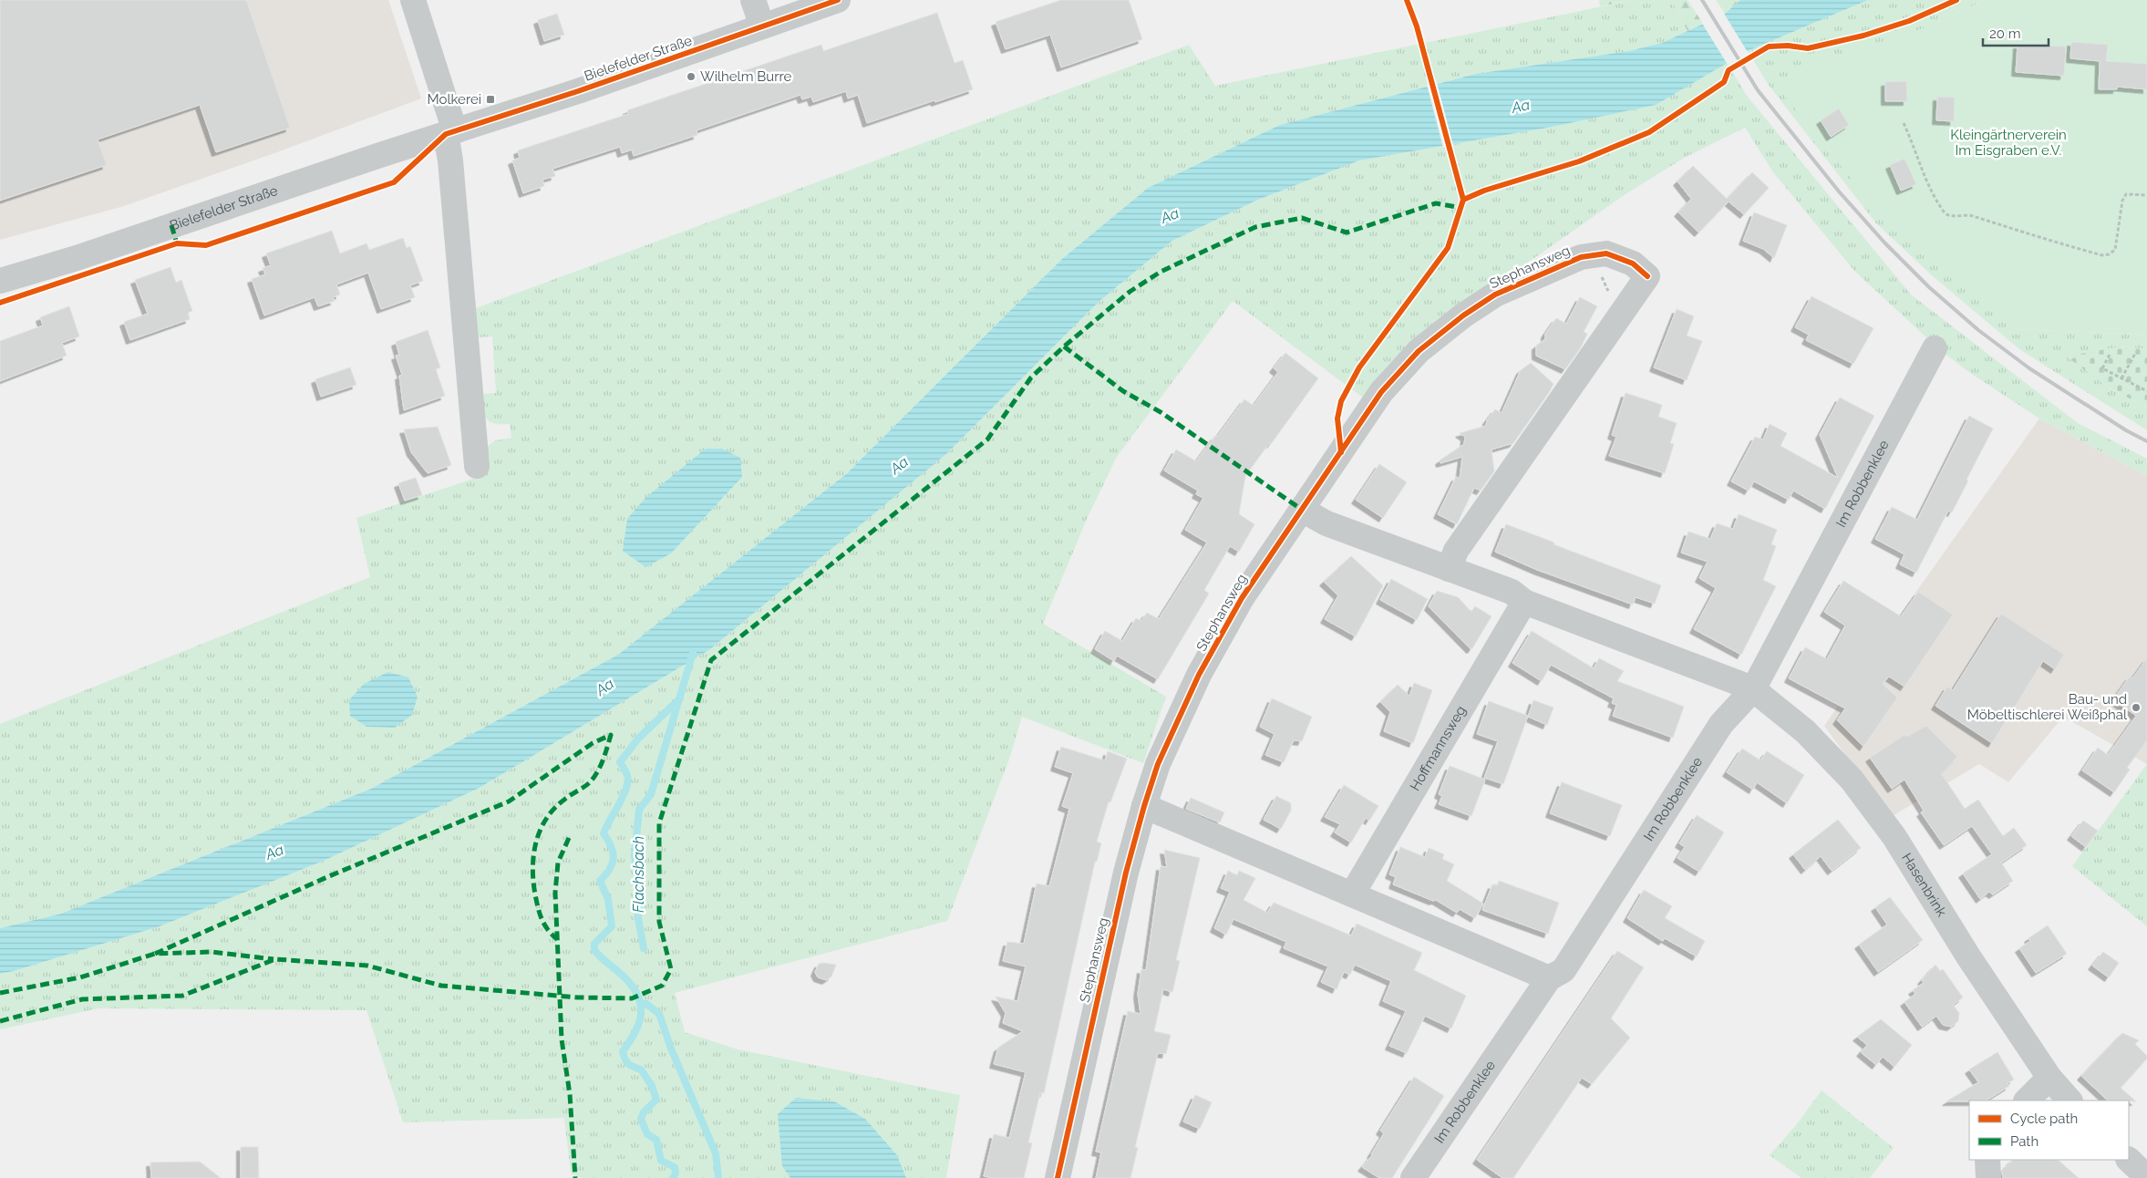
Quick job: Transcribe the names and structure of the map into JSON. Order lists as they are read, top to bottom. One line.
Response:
{"streets":{"street":["Bielefelder Straße","Stephansweg","Im Robbenklee","Hoffmannsweg","Hasenbrink"]},"crossings":[["Im Robbenklee","Hasenbrink"]],"water":["Aa","Flachsbach"],"parks":["Kleingärtnerverein Im Eisgraben e.V."],"places":{"other":["Wilhelm Burre","Bau- und Möbeltischlerei Weißphal"],"transit":["Molkerei"]},"legend":["Cycle path","Path"],"scale_bar":"20 m"}
